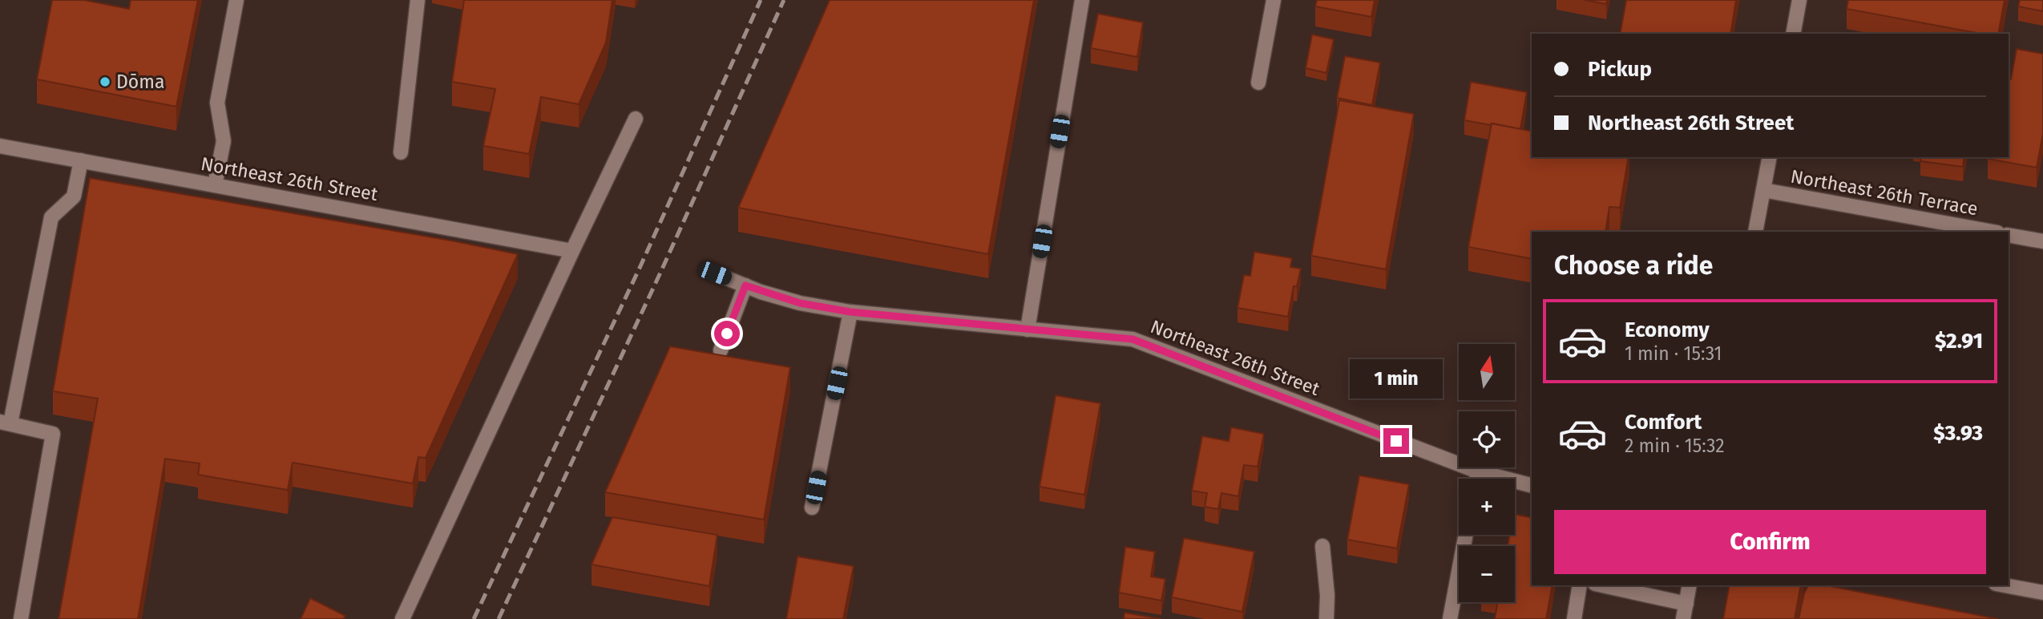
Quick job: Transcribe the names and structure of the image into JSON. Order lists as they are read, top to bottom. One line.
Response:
{"streets":{"street":["Northeast 26th Street","Northeast 26th Terrace"]},"places":["Dōma"],"north":"top","page":{"banner":["Pickup","Northeast 26th Street"],"heading":"Choose a ride","list":[{"name":"Economy","note":"1 min · 15:31","value":"$2.91"},{"name":"Comfort","note":"2 min · 15:32","value":"$3.93"}],"map_buttons":["+","−"],"bubble":"1 min","buttons":"Confirm"}}
